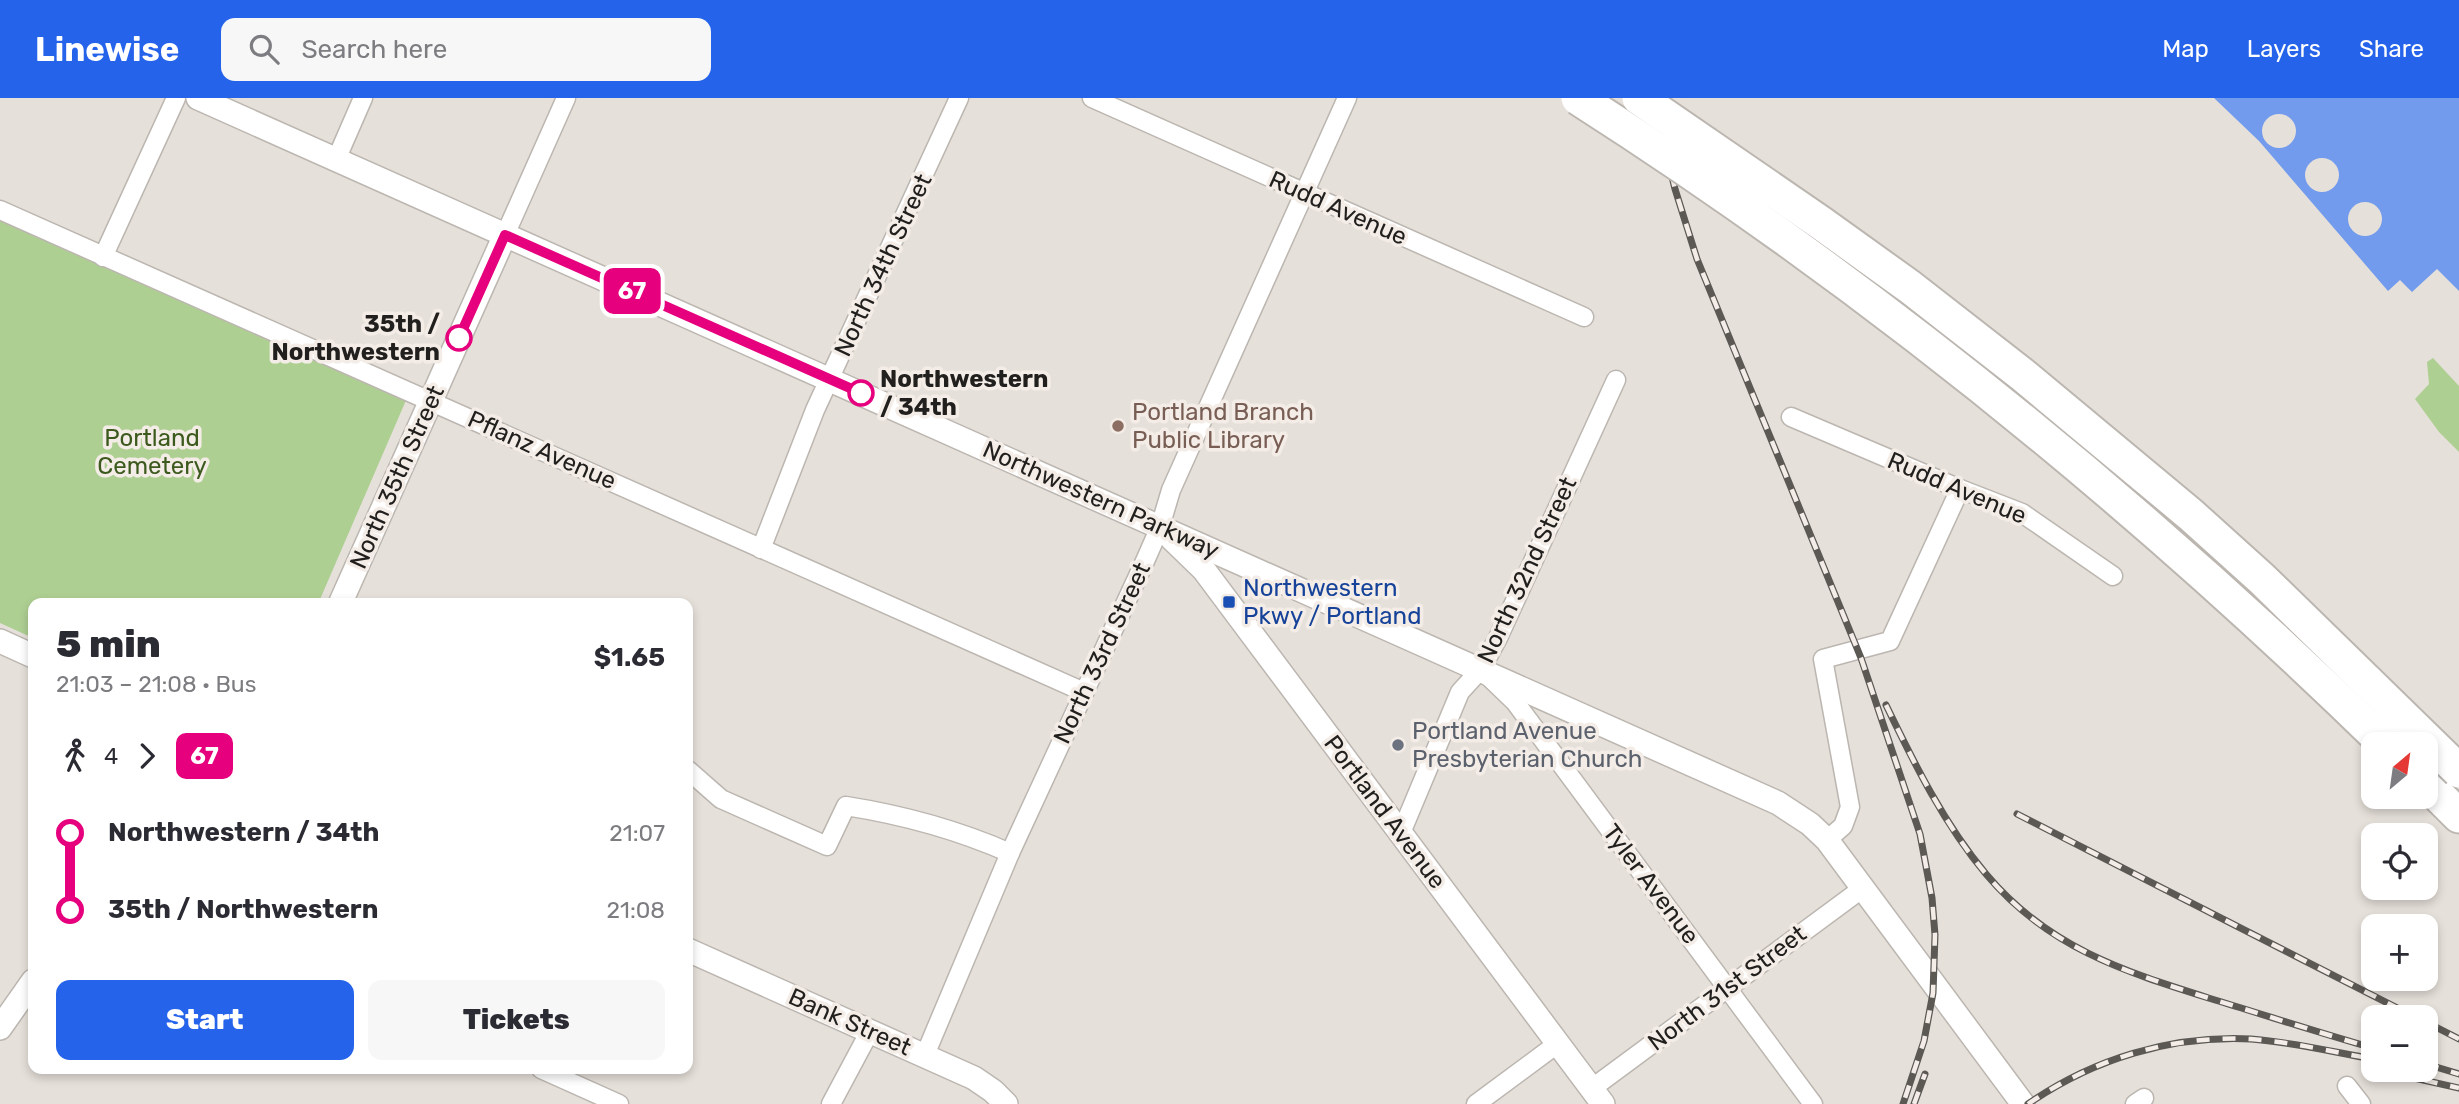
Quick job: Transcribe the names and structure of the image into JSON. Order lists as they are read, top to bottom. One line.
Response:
{"streets":{"street":["Rudd Avenue","North 34th Street","Pflanz Avenue","North 35th Street","Northwestern Parkway","North 32nd Street","North 33rd Street","Portland Avenue","Tyler Avenue","North 31st Street","Bank Street"]},"crossings":[["Rudd Avenue","North 33rd Street"],["North 34th Street","Pflanz Avenue"],["North 34th Street","Northwestern Parkway"],["Pflanz Avenue","North 35th Street"],["Pflanz Avenue","North 33rd Street"],["North 35th Street","Northwestern Parkway"],["Northwestern Parkway","North 32nd Street"],["Northwestern Parkway","North 33rd Street"],["Northwestern Parkway","Portland Avenue"],["Northwestern Parkway","Tyler Avenue"],["Northwestern Parkway","North 31st Street"],["North 32nd Street","Portland Avenue"],["North 32nd Street","Tyler Avenue"],["North 33rd Street","Portland Avenue"],["North 33rd Street","Bank Street"],["Portland Avenue","North 31st Street"],["Tyler Avenue","North 31st Street"]],"parks":["Portland Cemetery"],"places":{"other":["35th / Northwestern","Northwestern / 34th","Portland Branch Public Library","Portland Avenue Presbyterian Church"],"transit":["Northwestern Pkwy / Portland"]},"lines":["bus line 67"],"north":"top right","page":{"header":"Linewise","search":"Search here","nav":["Map","Layers","Share"],"on_map":"67","heading":["5 min","21:03 – 21:08 · Bus","$1.65"],"legs":["4","67"],"map_buttons":["+","−"],"list":[{"name":"Northwestern / 34th","value":"21:07"},{"name":"35th / Northwestern","value":"21:08"}],"buttons":["Start","Tickets"]}}
